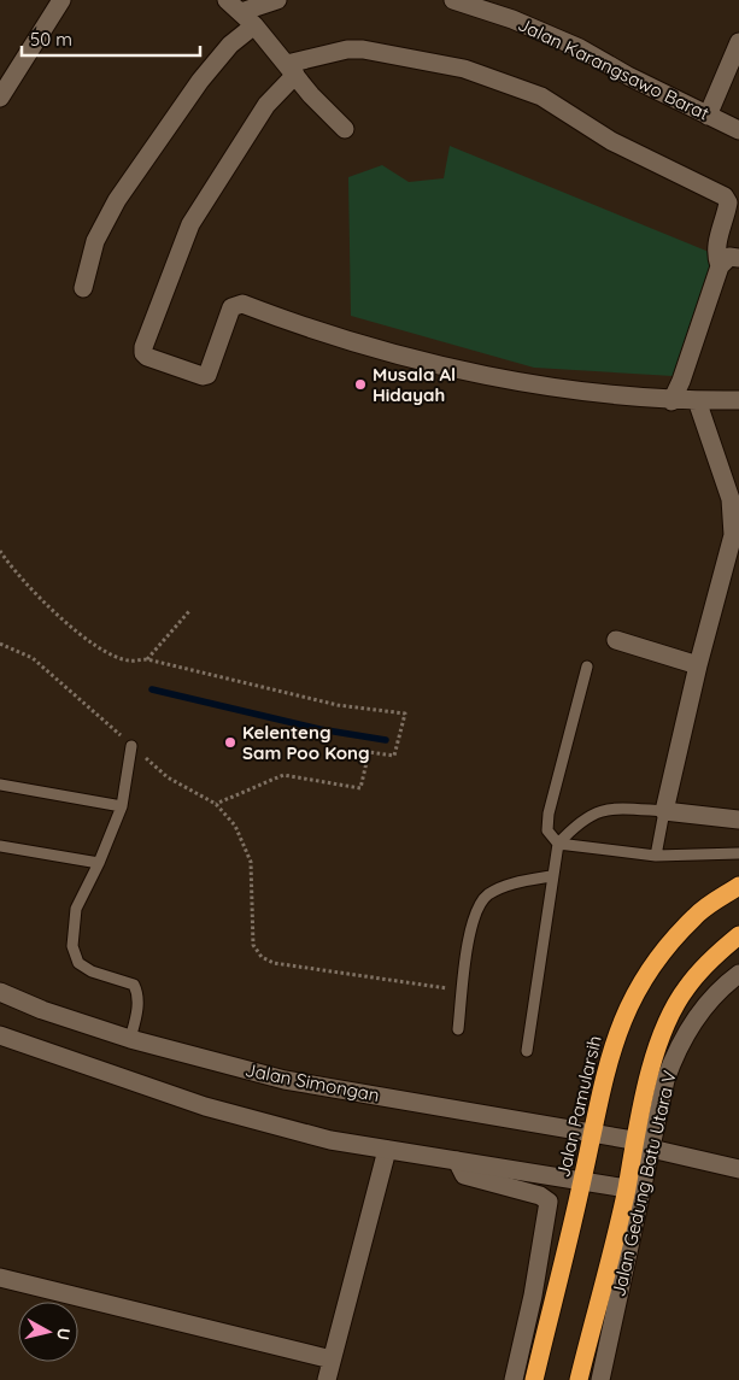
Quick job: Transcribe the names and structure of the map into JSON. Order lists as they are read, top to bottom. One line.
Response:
{"streets":{"highway":["Jalan Pamularsih"],"street":["Jalan Karangsawo Barat","Jalan Simongan","Jalan Gedung Batu Utara V"]},"crossings":[["Jalan Simongan","Jalan Pamularsih"]],"places":["Musala Al Hidayah","Kelenteng Sam Poo Kong"],"scale_bar":"50 m","north":"right"}
